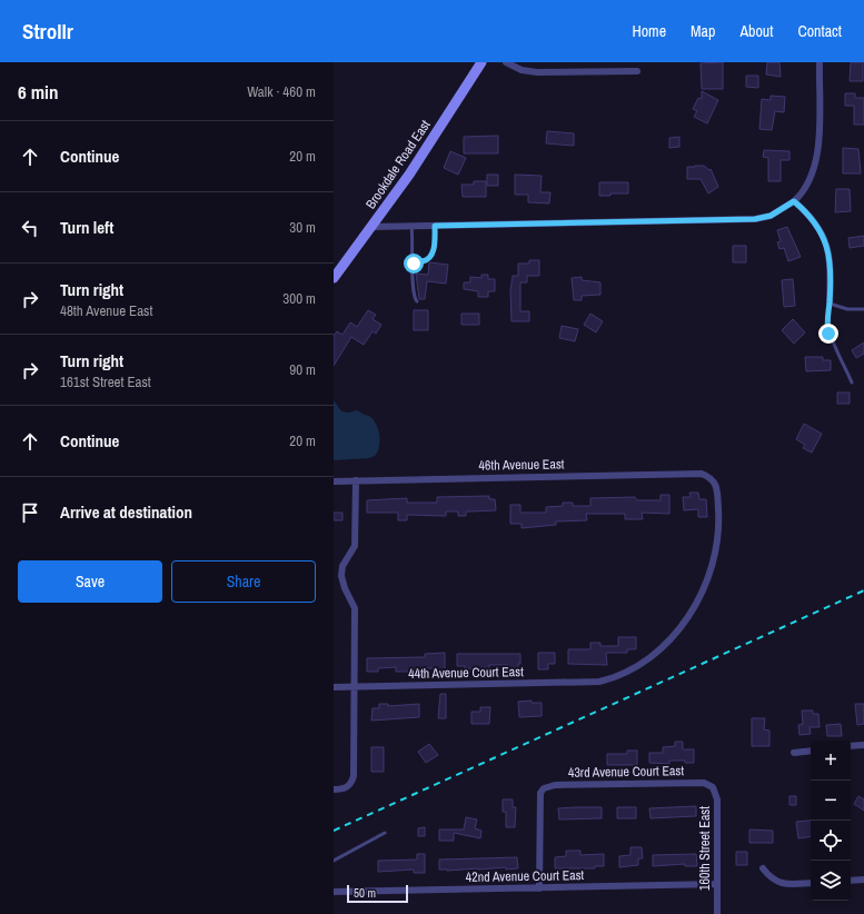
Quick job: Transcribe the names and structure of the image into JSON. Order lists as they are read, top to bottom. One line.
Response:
{"streets":{"main road":["Brookdale Road East"],"street":["46th Avenue East","44th Avenue Court East","43rd Avenue Court East","160th Street East","42nd Avenue Court East"]},"crossings":[["46th Avenue East","44th Avenue Court East"],["43rd Avenue Court East","160th Street East"],["43rd Avenue Court East","42nd Avenue Court East"],["160th Street East","42nd Avenue Court East"]],"scale_bar":"50 m","page":{"header":"Strollr","nav":["Home","Map","About","Contact"],"heading":["6 min","Walk · 460 m"],"list":[["Continue","20 m"],["Turn left","30 m"],["Turn right","48th Avenue East","300 m"],["Turn right","161st Street East","90 m"],["Continue","20 m"],"Arrive at destination"],"buttons":["Save","Share"],"map_buttons":["+","−"],"scale":"50 m"}}
